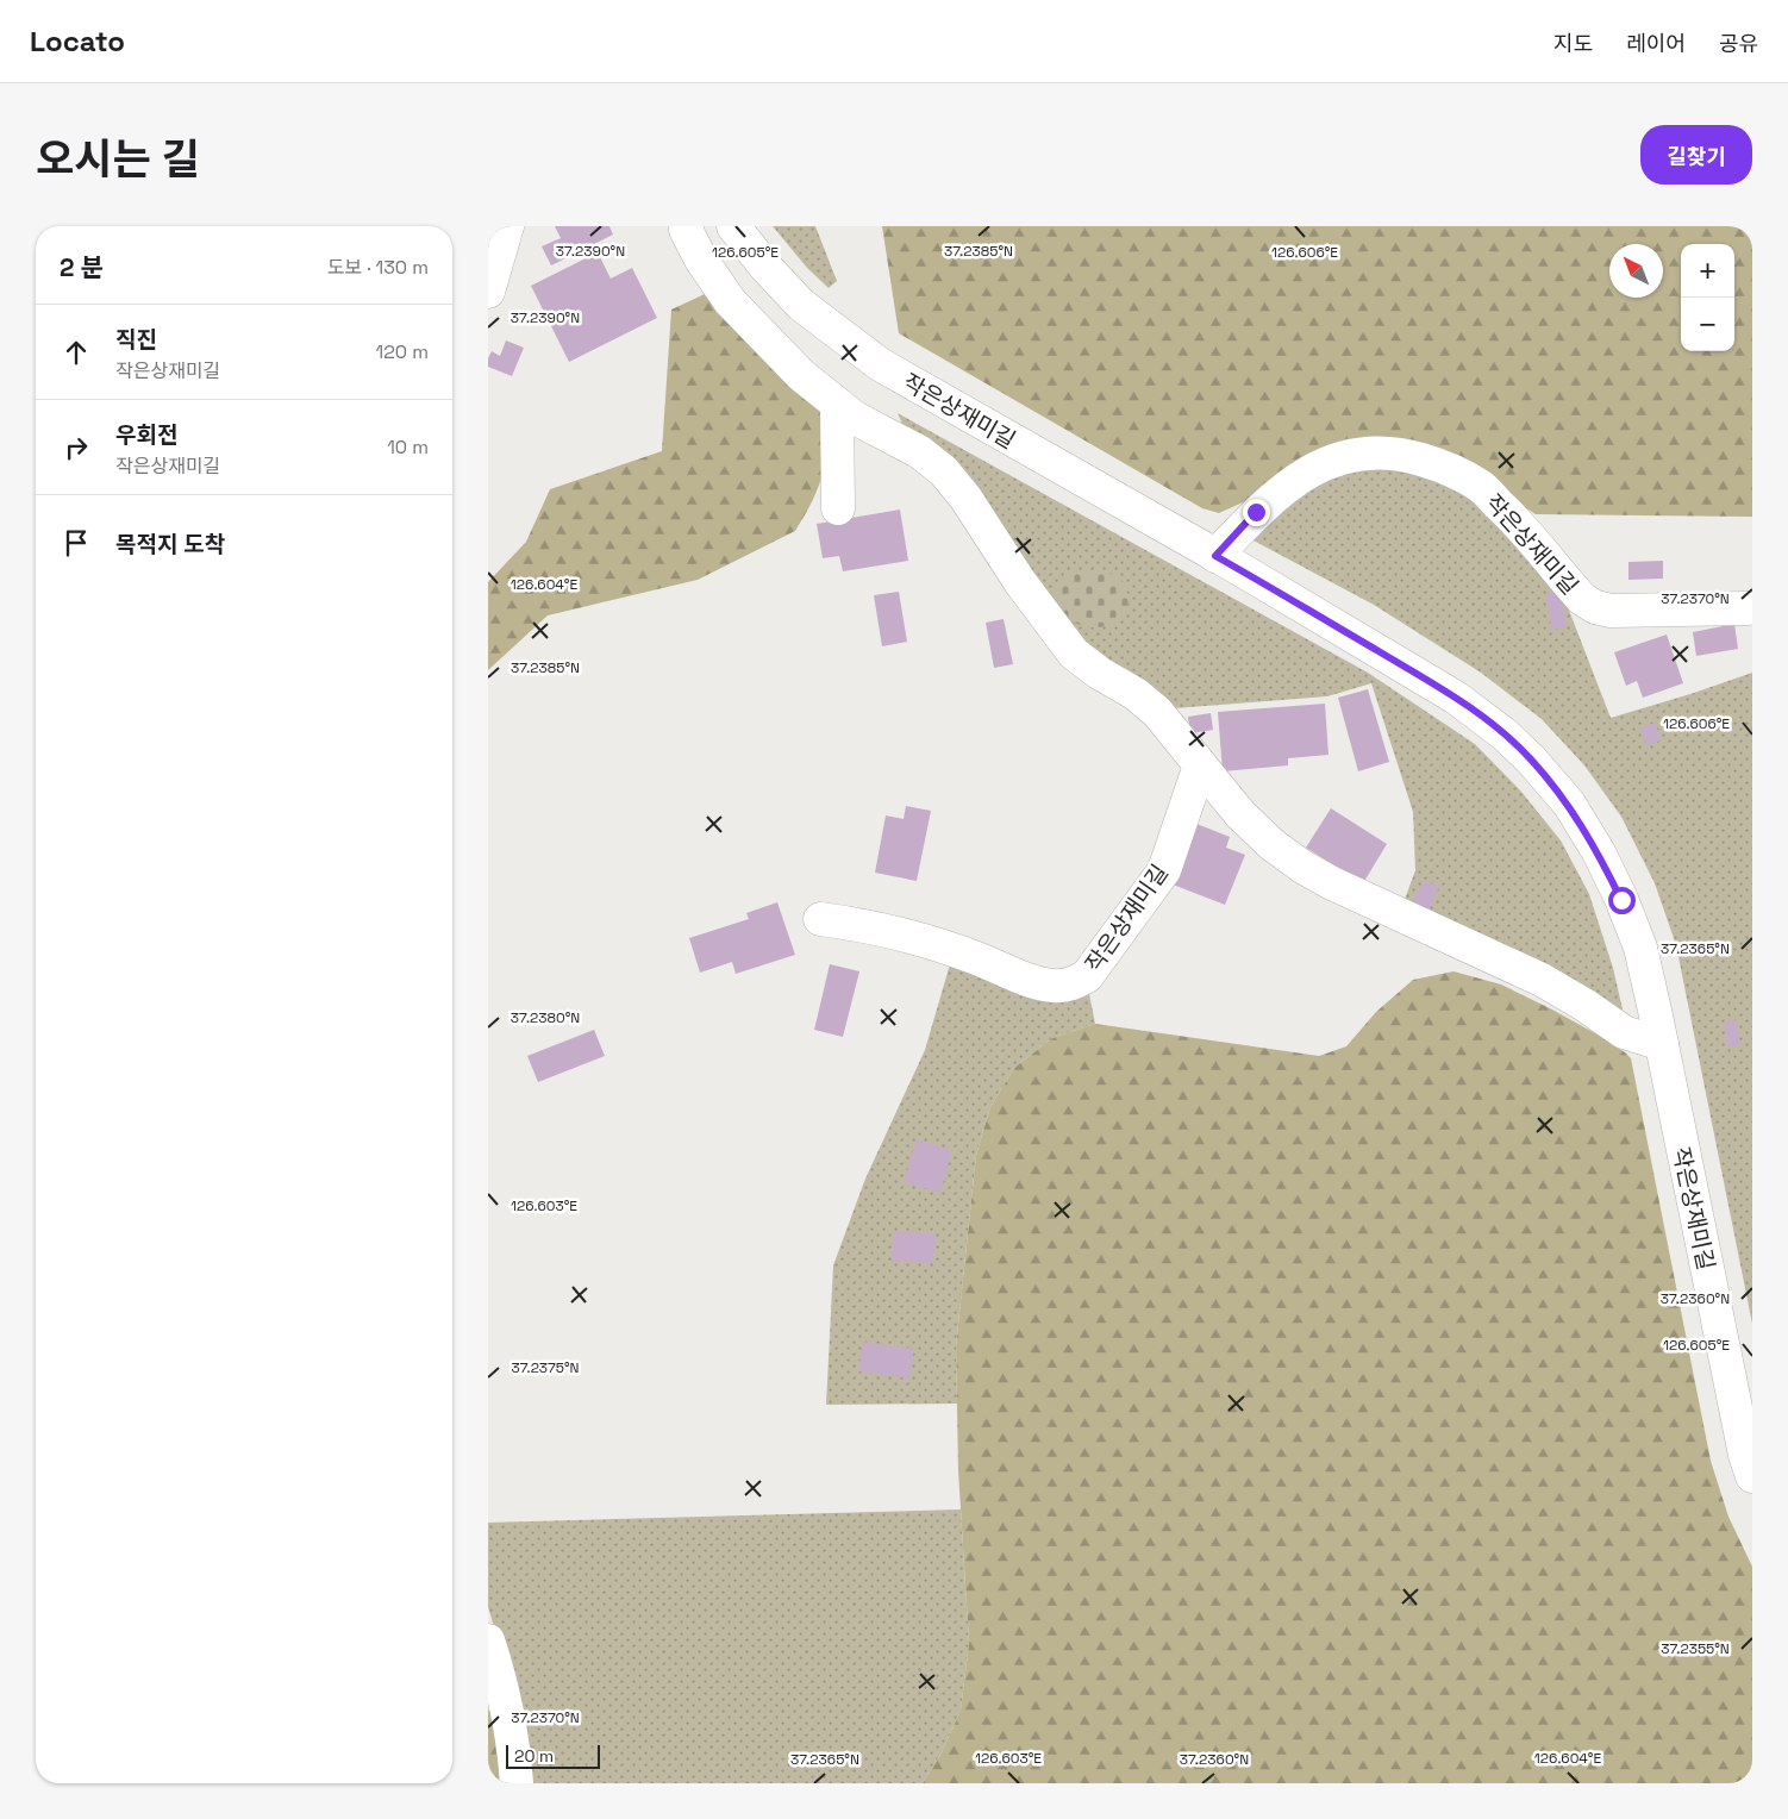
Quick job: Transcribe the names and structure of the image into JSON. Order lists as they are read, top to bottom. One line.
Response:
{"streets":{"street":["작은상재미길"]},"scale_bar":"20 m","north":"top left","page":{"header":"Locato","nav":["지도","레이어","공유"],"title":"오시는 길","buttons":"길찾기","heading":["2 분","도보 · 130 m"],"map_buttons":["+","−"],"list":[["직진","작은상재미길","120 m"],["우회전","작은상재미길","10 m"],"목적지 도착"],"scale":"20 m"},"coordinates":["37.2390°N","37.2385°N","126.605°E","126.606°E","126.604°E","37.2370°N","37.2365°N","37.2380°N","126.603°E","37.2360°N","37.2375°N","37.2355°N"]}
